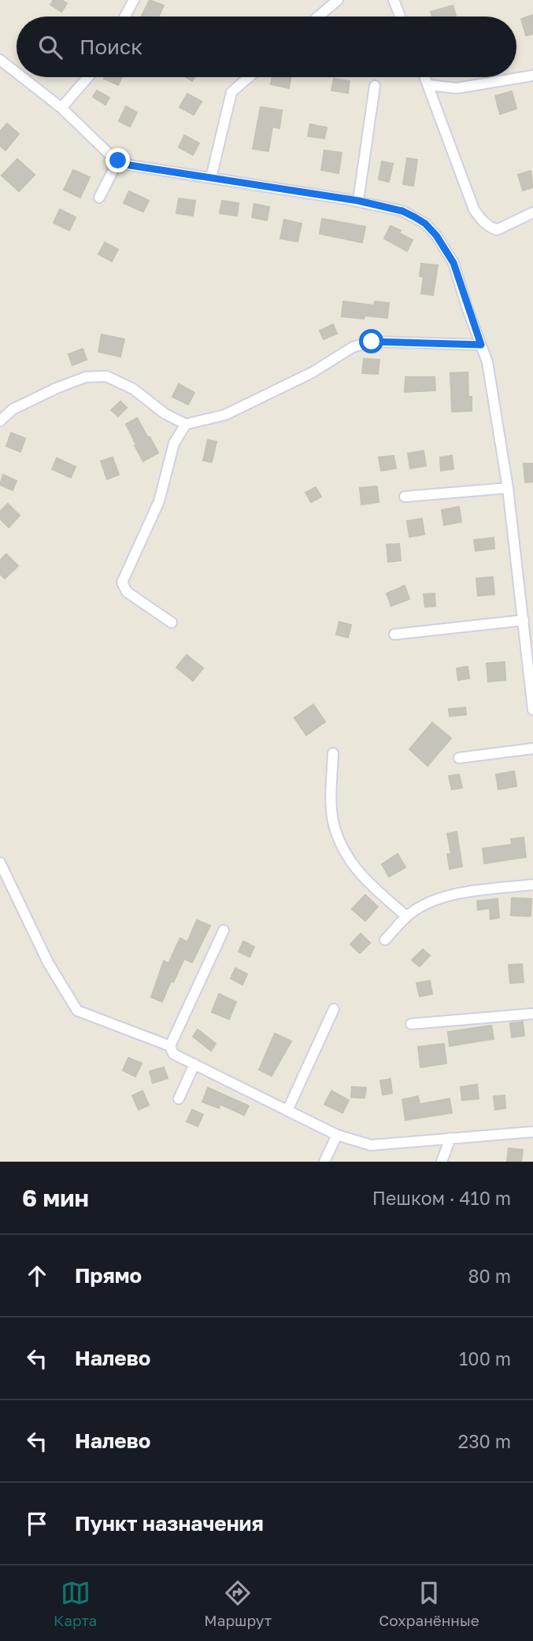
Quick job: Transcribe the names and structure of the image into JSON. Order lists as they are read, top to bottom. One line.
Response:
{"page":{"search":"Поиск","heading":["6 мин","Пешком · 410 m"],"list":[["Прямо","80 m"],["Налево","100 m"],["Налево","230 m"],"Пункт назначения"],"nav":["Карта","Маршрут","Сохранённые"]}}
